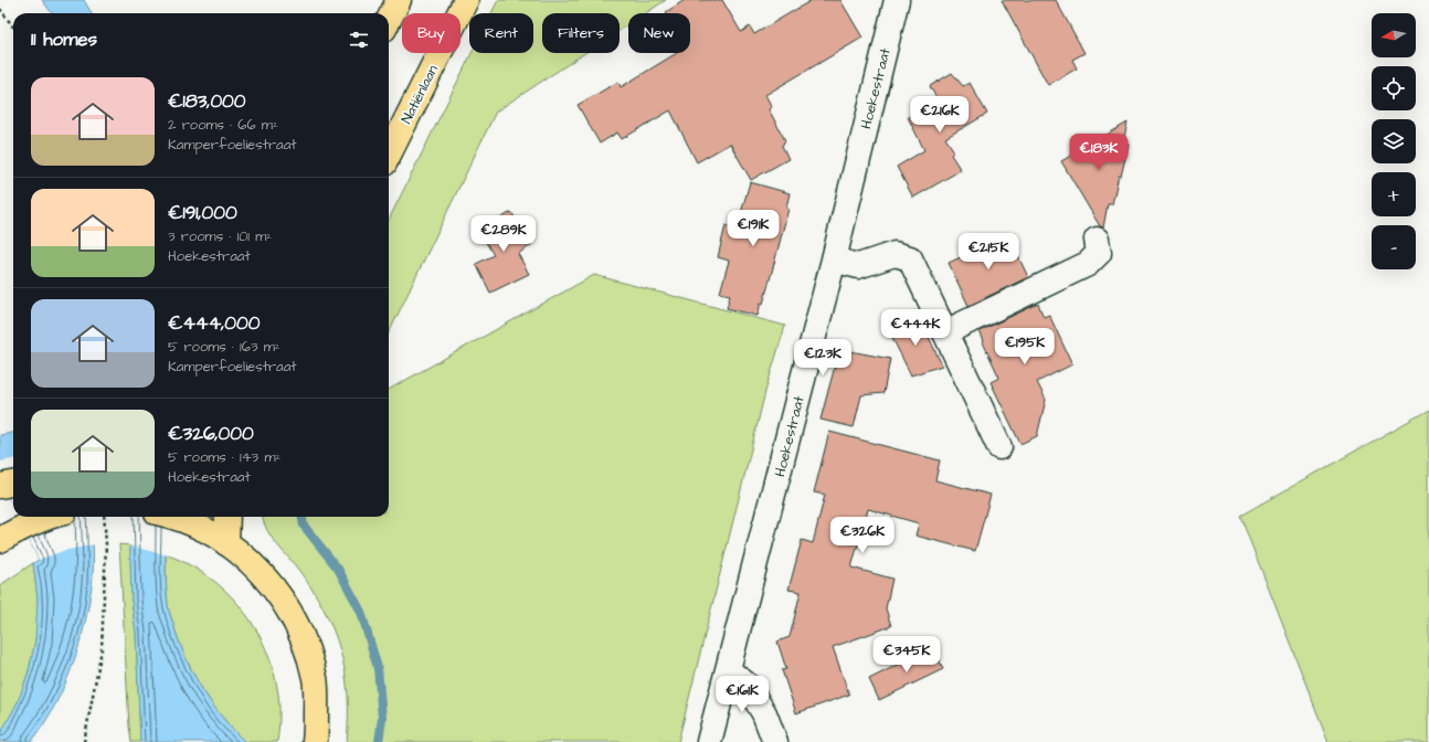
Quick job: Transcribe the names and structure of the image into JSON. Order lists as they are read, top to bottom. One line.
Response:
{"streets":{"main road":["Natiënlaan"],"street":["Hoekestraat"]},"north":"left","page":{"map_buttons":["+","−"],"chip":["Buy","Rent","Filters","New"],"heading":"11 homes","list":[{"name":"€183,000","note":"2 rooms · 66 m² · Kamperfoeliestraat"},{"name":"€191,000","note":"3 rooms · 101 m² · Hoekestraat"},{"name":"€444,000","note":"5 rooms · 163 m² · Kamperfoeliestraat"},{"name":"€326,000","note":"5 rooms · 143 m² · Hoekestraat"}],"price":["€216K","€183K","€191K","€289K","€215K","€444K","€195K","€123K","€326K","€345K","€161K"]}}
